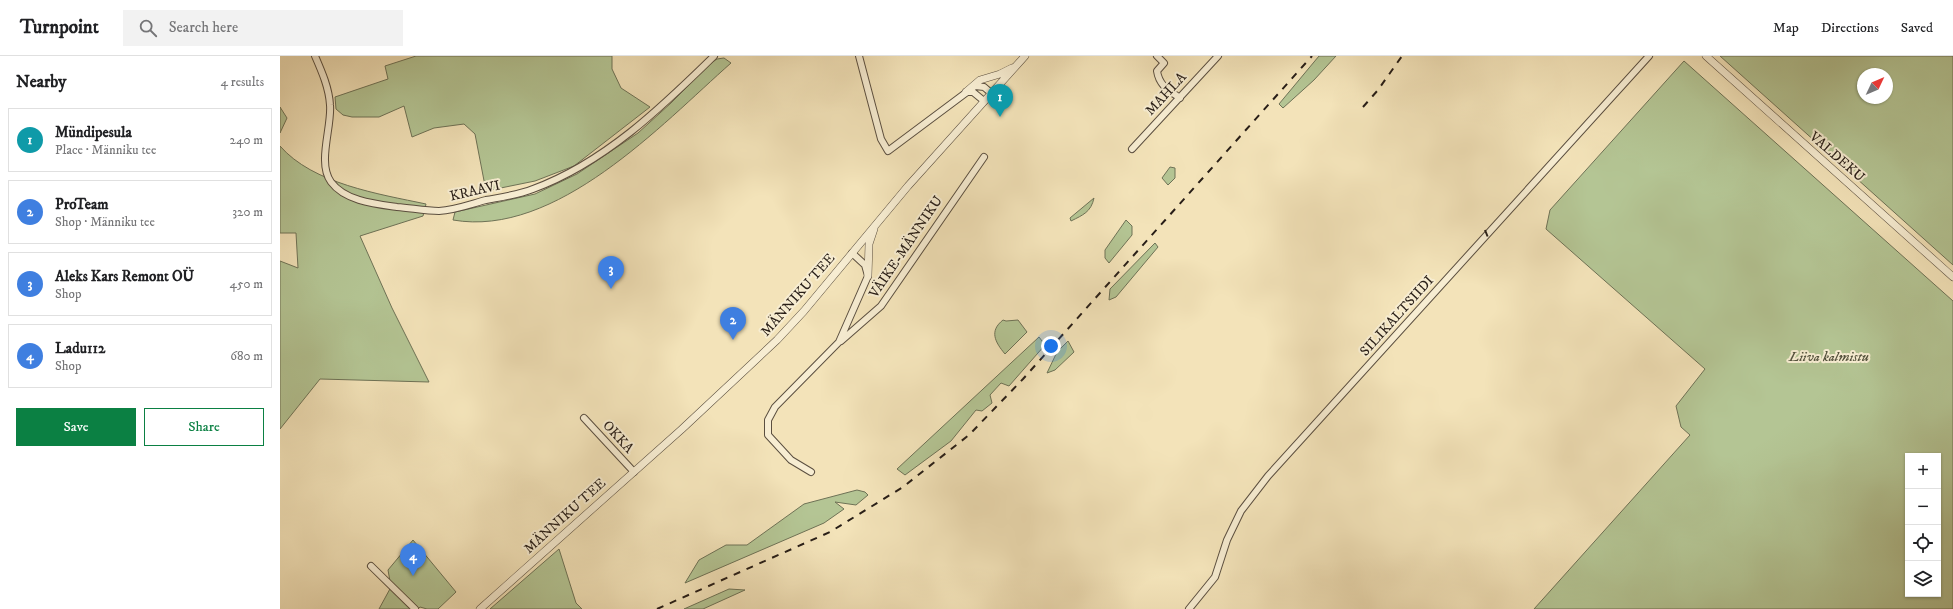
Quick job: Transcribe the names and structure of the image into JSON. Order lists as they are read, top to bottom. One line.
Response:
{"streets":{"street":["MAHLA","VALDEKU","KRAAVI","VÄIKE-MÄNNIKU","MÄNNIKU TEE","SILIKALTSIIDI","OKKA"]},"crossings":[["VÄIKE-MÄNNIKU","MÄNNIKU TEE"],["MÄNNIKU TEE","OKKA"]],"parks":["Liiva kalmistu"],"north":"top right","page":{"header":"Turnpoint","search":"Search here","nav":["Map","Directions","Saved"],"heading":["Nearby","4 results"],"pins":["1","3","2","4"],"list":[{"mark":"1","name":"Mündipesula","note":"Place · Männiku tee","value":"240 m"},{"mark":"2","name":"ProTeam","note":"Shop · Männiku tee","value":"320 m"},{"mark":"3","name":"Aleks Kars Remont OÜ","note":"Shop","value":"450 m"},{"mark":"4","name":"Ladu112","note":"Shop","value":"680 m"}],"buttons":["Save","Share"],"map_buttons":["+","−"]}}
